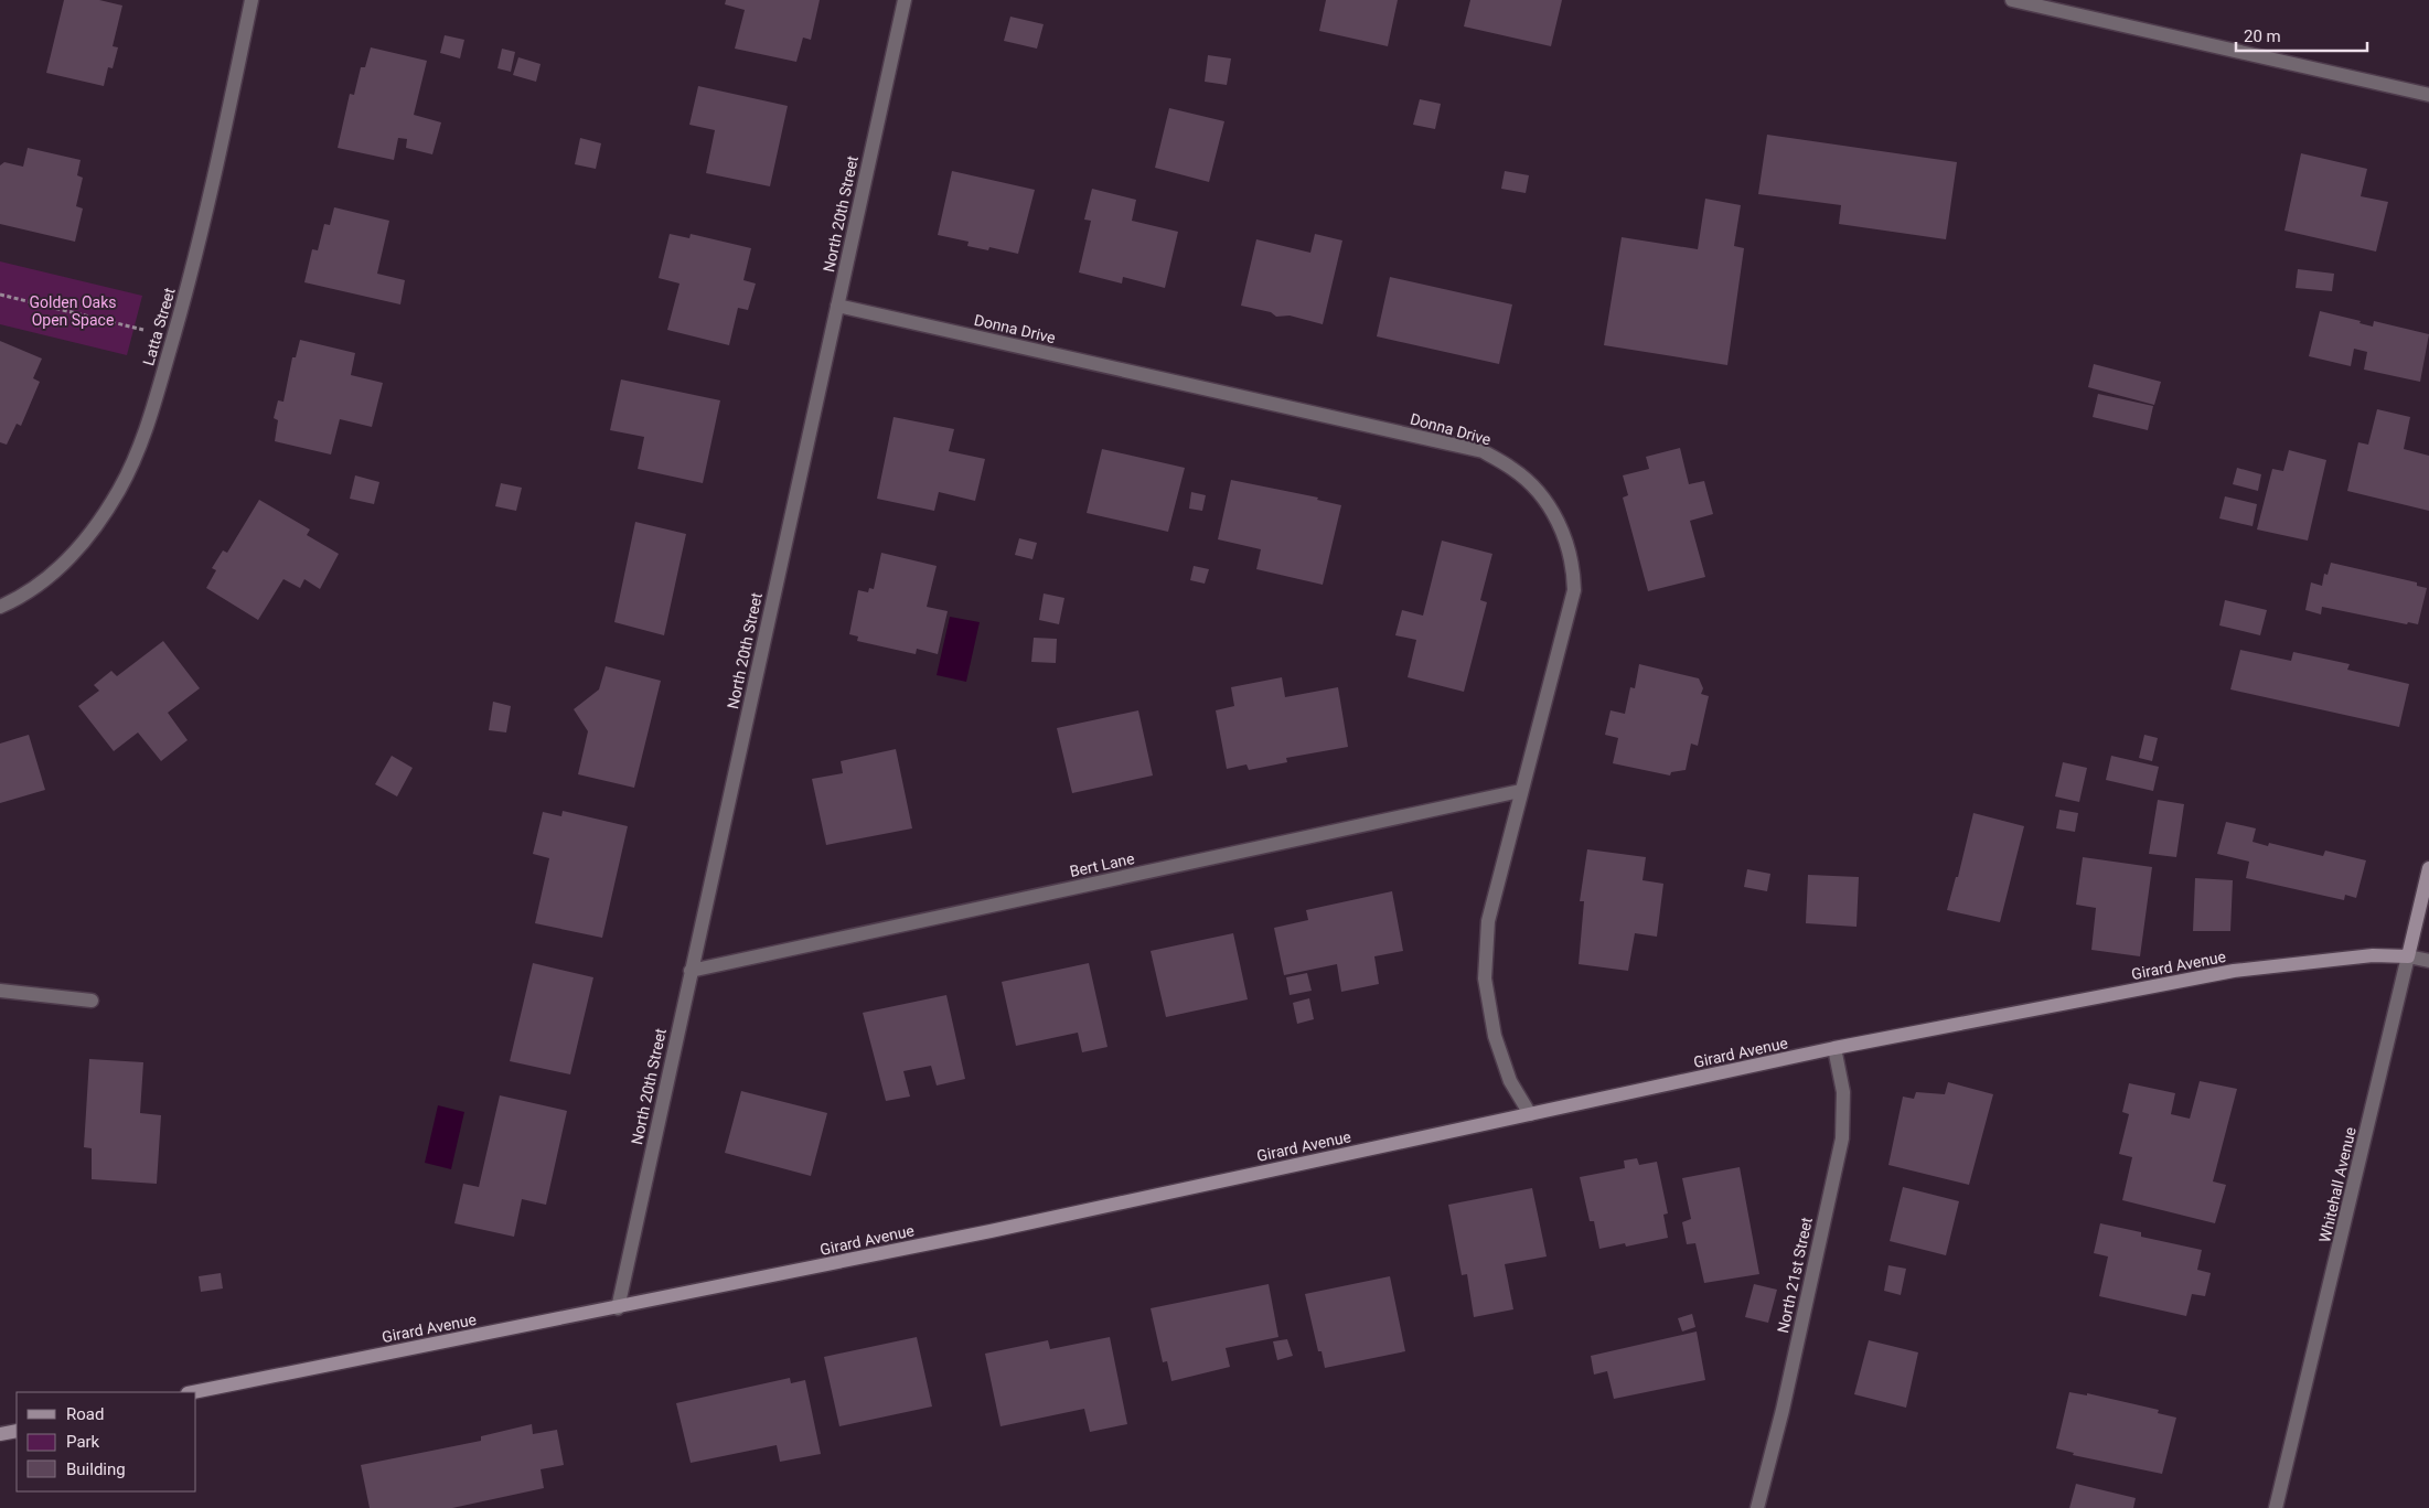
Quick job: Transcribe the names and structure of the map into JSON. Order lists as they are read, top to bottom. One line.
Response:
{"streets":{"street":["North 20th Street","Latta Street","Donna Drive","Bert Lane","Girard Avenue","Whitehall Avenue","North 21st Street"]},"crossings":[["North 20th Street","Donna Drive"],["North 20th Street","Bert Lane"],["North 20th Street","Girard Avenue"],["Donna Drive","Bert Lane"],["Donna Drive","Girard Avenue"],["Girard Avenue","Whitehall Avenue"],["Girard Avenue","North 21st Street"]],"parks":["Golden Oaks Open Space"],"legend":["Road","Park","Building"],"scale_bar":"20 m"}
